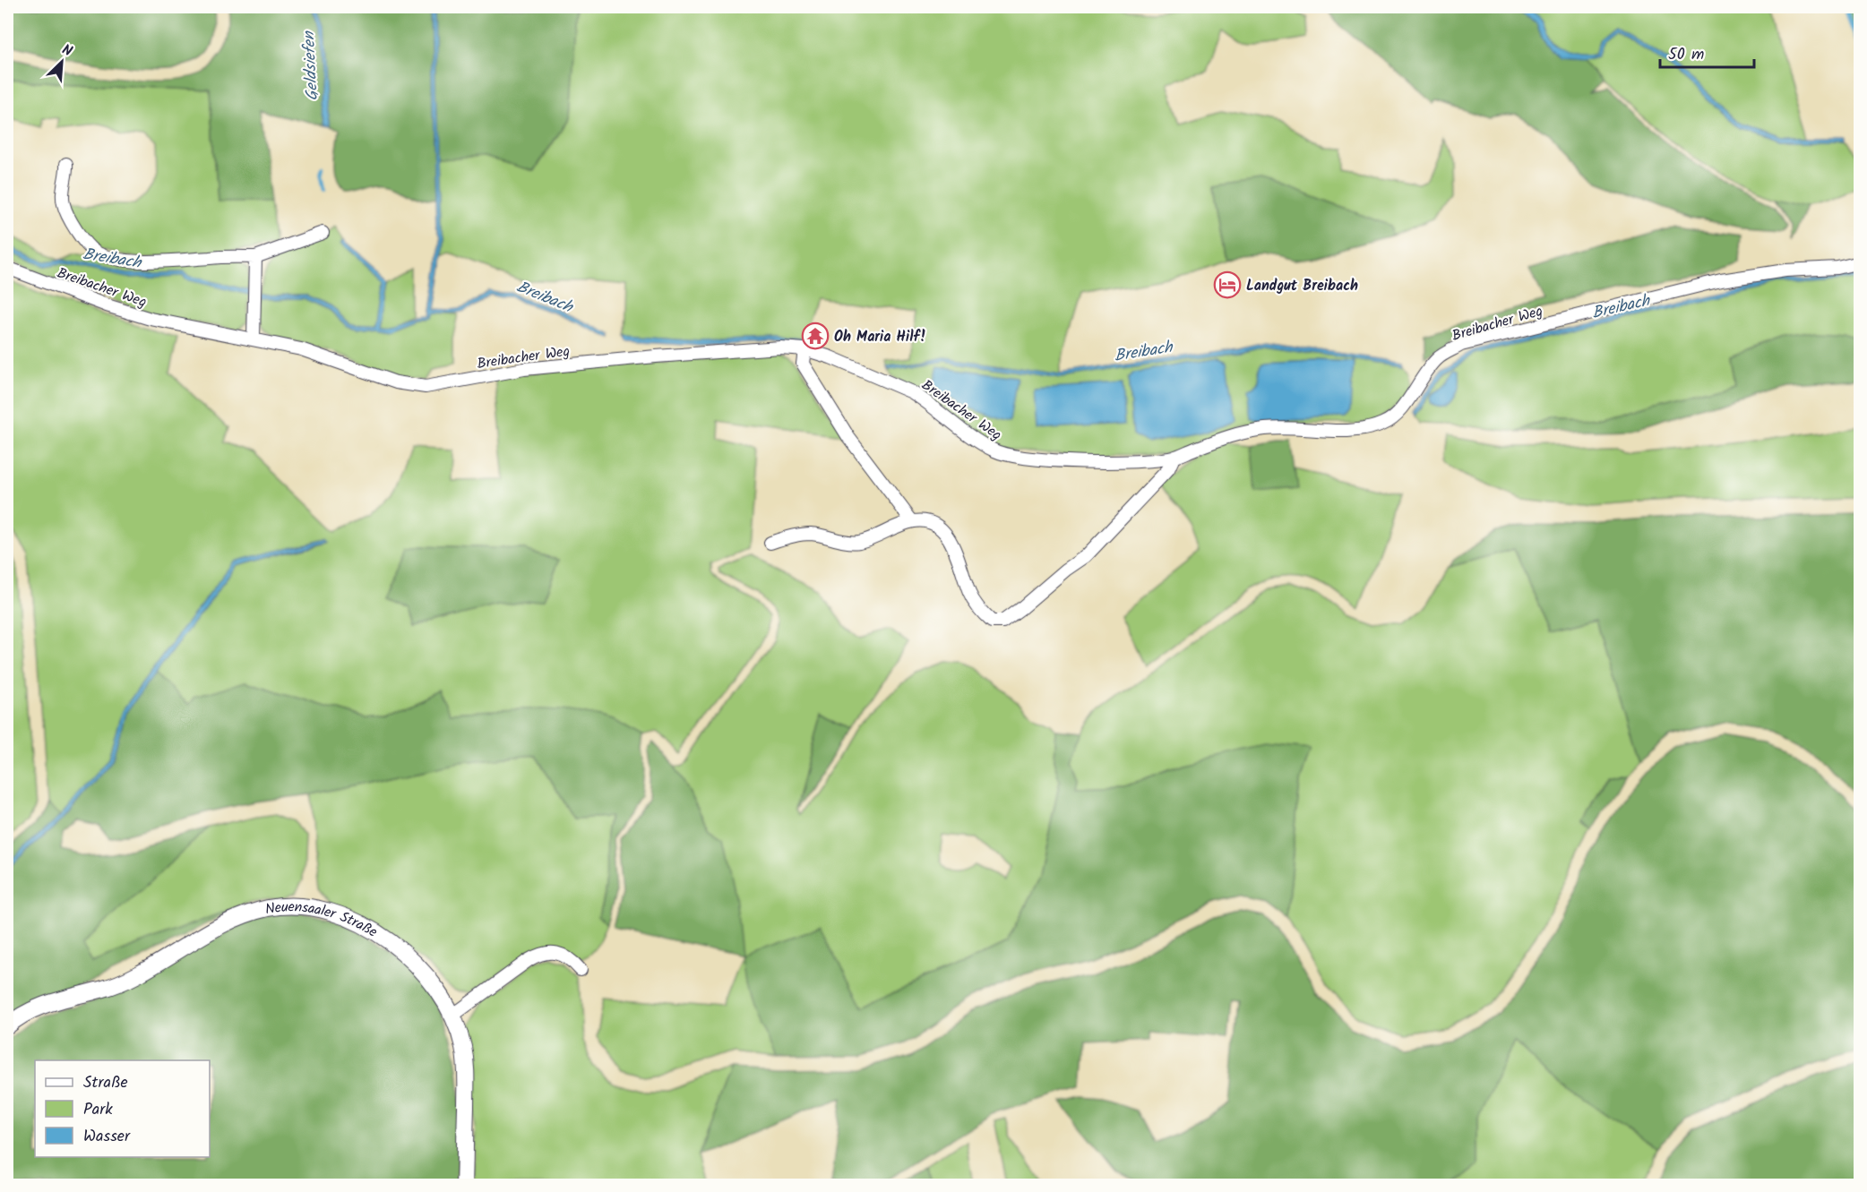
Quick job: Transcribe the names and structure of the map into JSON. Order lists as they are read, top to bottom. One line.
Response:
{"streets":{"street":["Breibacher Weg","Neuensaaler Straße"]},"water":["Geldsiefen","Breibach"],"places":{"hotel":["Landgut Breibach"],"temple":["Oh Maria Hilf!"]},"legend":["Straße","Park","Wasser"],"scale_bar":"50 m","north":"top right"}
